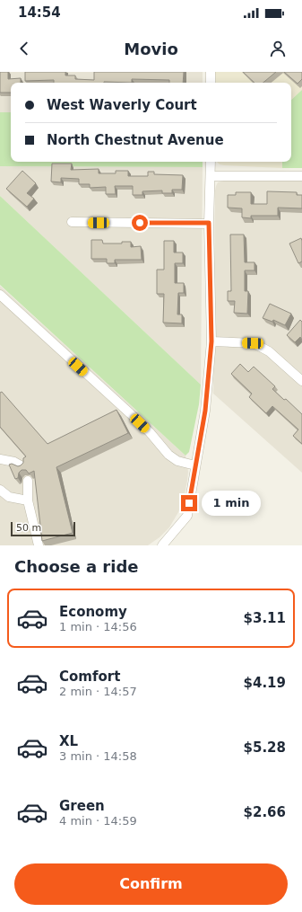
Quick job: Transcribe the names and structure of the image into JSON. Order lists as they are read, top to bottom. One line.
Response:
{"scale_bar":"50 m","page":{"status":"14:54","header":"Movio","banner":["West Waverly Court","North Chestnut Avenue"],"bubble":"1 min","scale":"50 m","heading":"Choose a ride","list":[{"name":"Economy","note":"1 min · 14:56","value":"$3.11"},{"name":"Comfort","note":"2 min · 14:57","value":"$4.19"},{"name":"XL","note":"3 min · 14:58","value":"$5.28"},{"name":"Green","note":"4 min · 14:59","value":"$2.66"}],"buttons":"Confirm"}}
